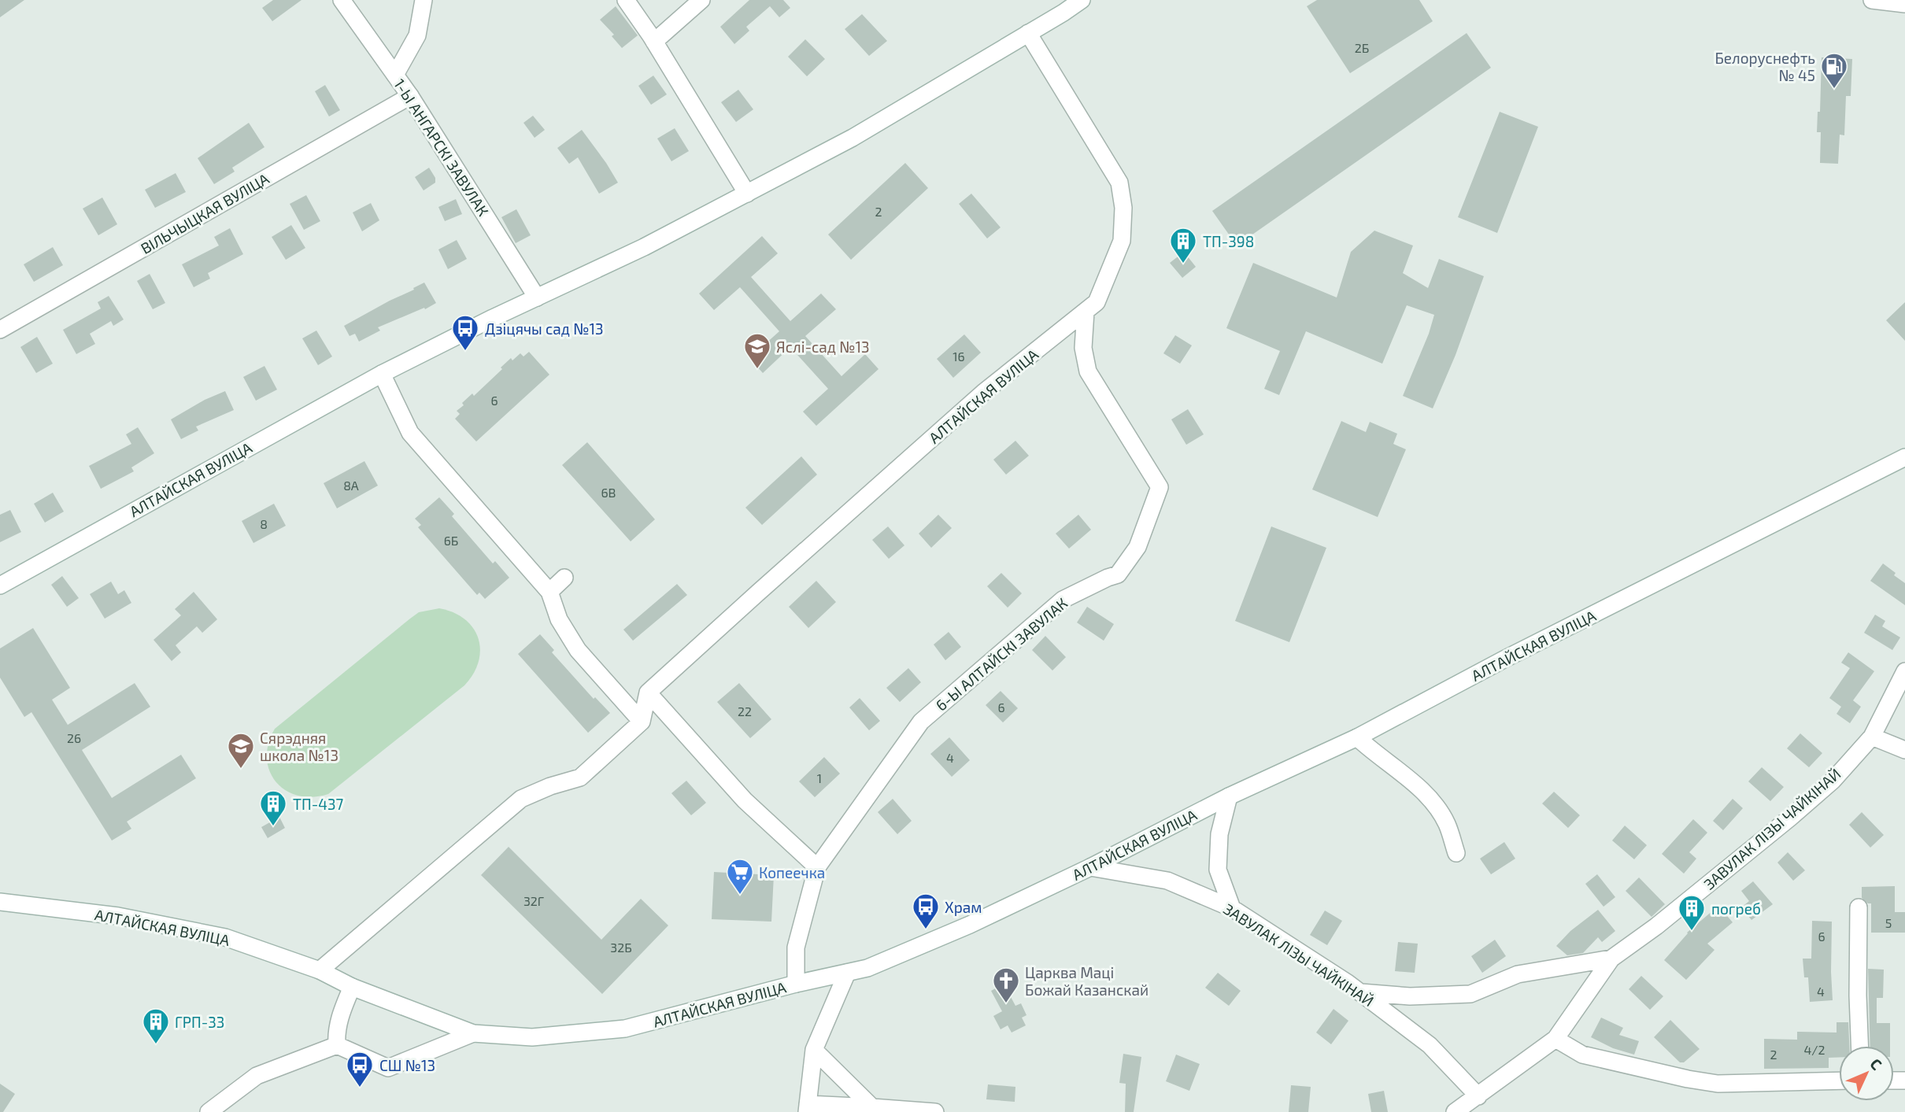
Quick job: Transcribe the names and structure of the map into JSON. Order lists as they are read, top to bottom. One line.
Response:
{"streets":{"street":["1-Ы АНГАРСКІ ЗАВУЛАК","ВІЛЬЧЫЦКАЯ ВУЛІЦА","АЛТАЙСКАЯ ВУЛІЦА","6-Ы АЛТАЙСКІ ЗАВУЛАК","ЗАВУЛАК ЛІЗЫ ЧАЙКІНАЙ"]},"crossings":[["1-Ы АНГАРСКІ ЗАВУЛАК","ВІЛЬЧЫЦКАЯ ВУЛІЦА"],["1-Ы АНГАРСКІ ЗАВУЛАК","АЛТАЙСКАЯ ВУЛІЦА"],["АЛТАЙСКАЯ ВУЛІЦА","6-Ы АЛТАЙСКІ ЗАВУЛАК"],["АЛТАЙСКАЯ ВУЛІЦА","ЗАВУЛАК ЛІЗЫ ЧАЙКІНАЙ"]],"places":{"fuel station":["Белоруснефть № 45"],"building":["ТП-398","ТП-437","погреб","ГРП-33"],"bus stop":["Дзіцячы сад №13","Храм","СШ №13"],"school or university":["Яслі-сад №13","Сярэдняя школа №13"],"supermarket":["Копеечка"],"church":["Царква Маці Божай Казанскай"]},"house_numbers":["2Б","2","16","6","8А","6В","8","6Б","6","22","26","4","1","32Г","5","6","32Б","4","4/2","2"],"north":"top right"}
